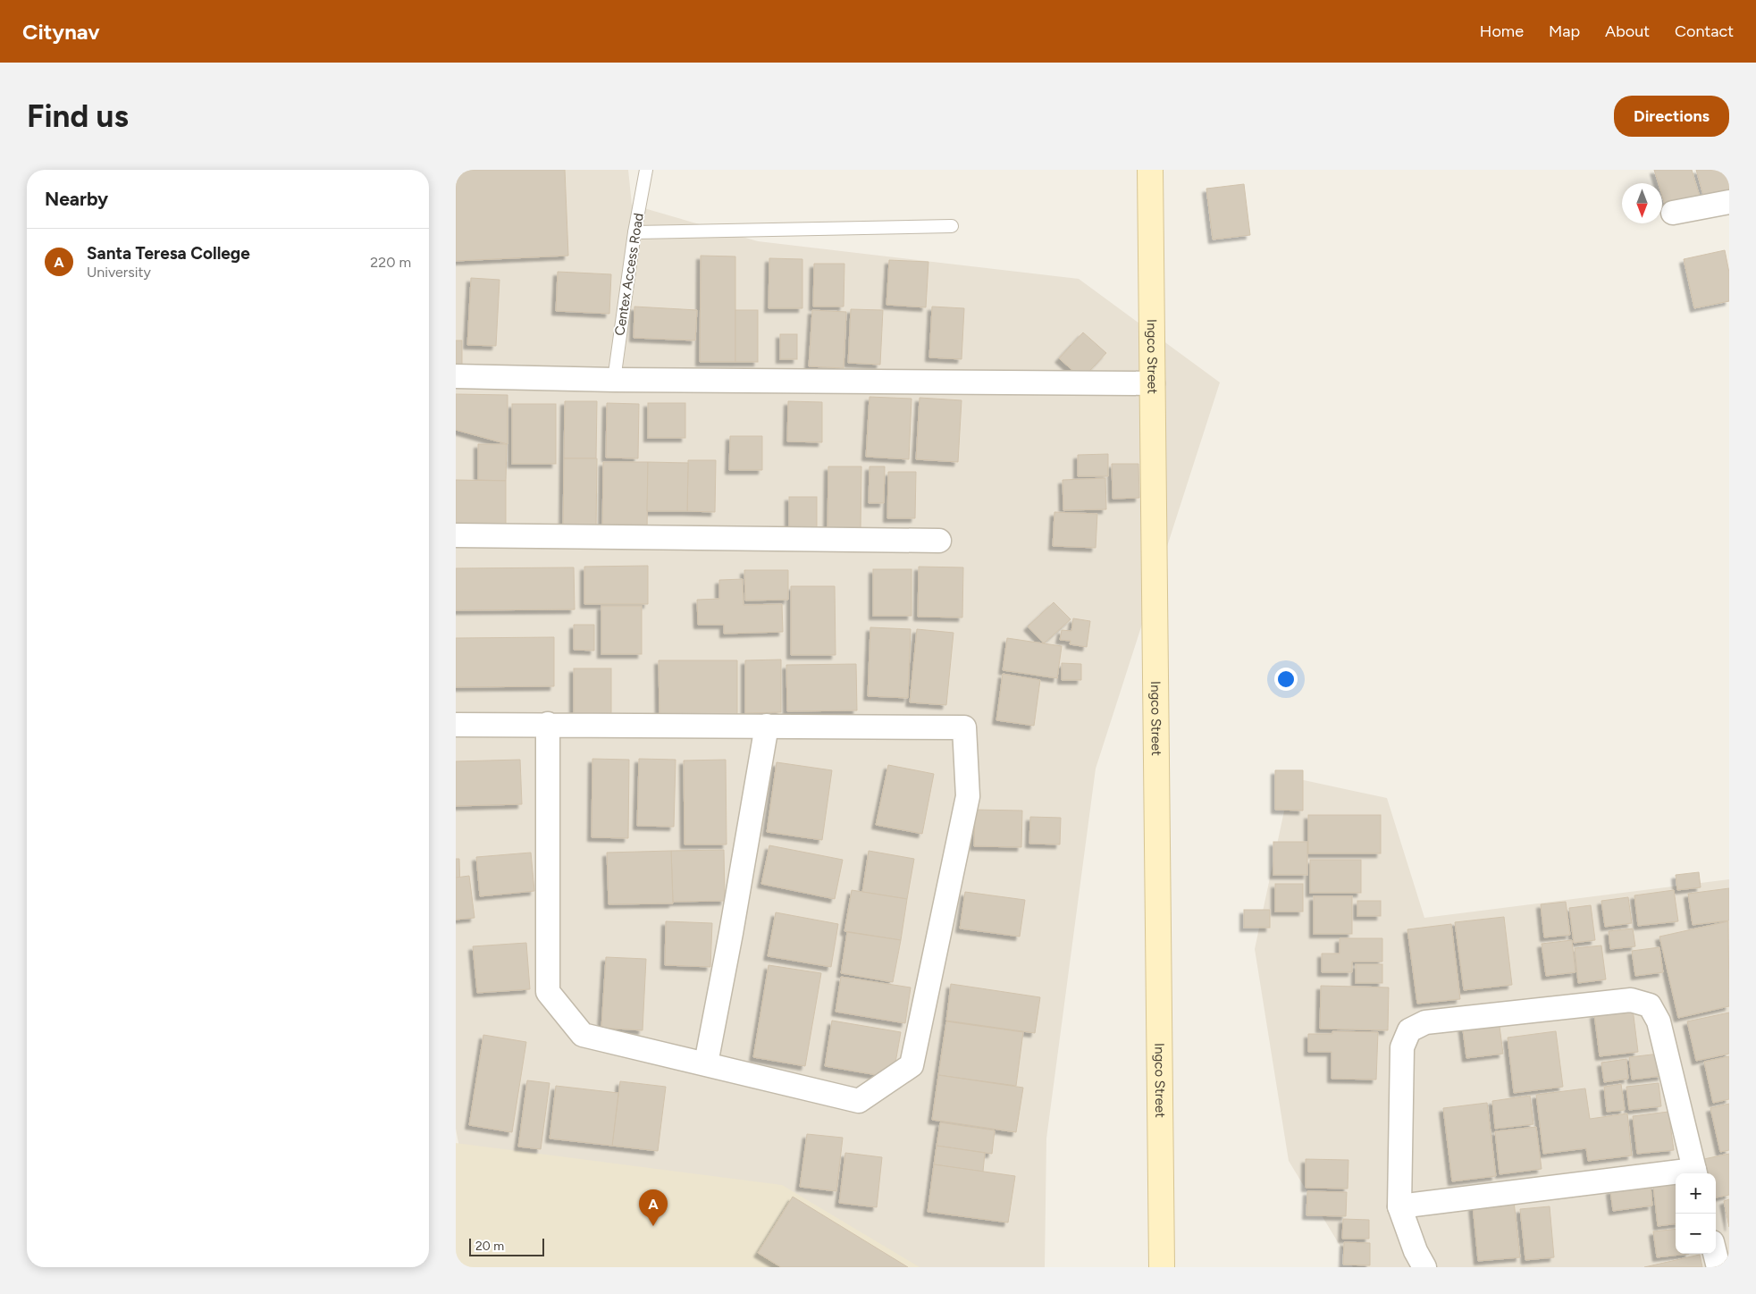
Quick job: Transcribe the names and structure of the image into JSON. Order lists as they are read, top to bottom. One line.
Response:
{"streets":{"street":["Ingco Street"],"lane":["Centex Access Road"]},"scale_bar":"20 m","north":"bottom","page":{"header":"Citynav","nav":["Home","Map","About","Contact"],"buttons":"Directions","title":"Find us","heading":"Nearby","list":[{"mark":"A","name":"Santa Teresa College","note":"University","value":"220 m"}],"map_buttons":["+","−"],"pins":"A","scale":"20 m"}}
